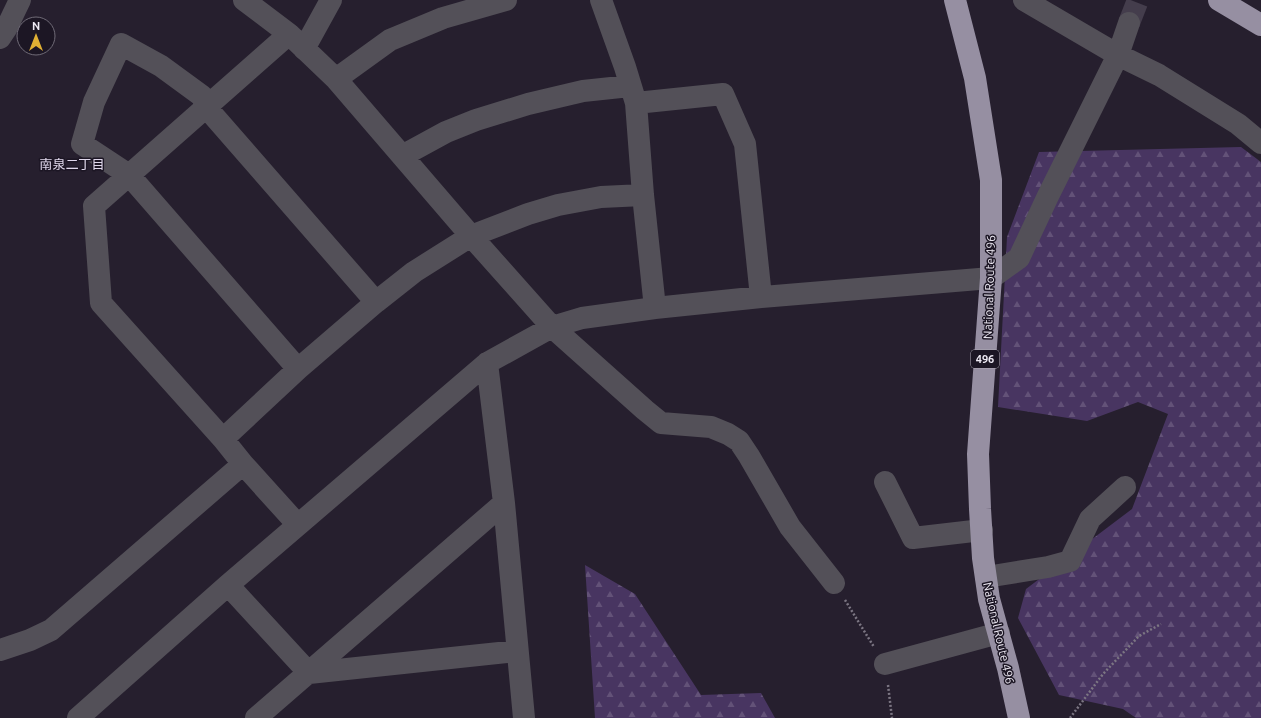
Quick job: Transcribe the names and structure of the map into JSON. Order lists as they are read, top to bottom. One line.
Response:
{"streets":{"highway":["National Route 496","496"]},"districts":["南泉二丁目"],"north":"top"}
